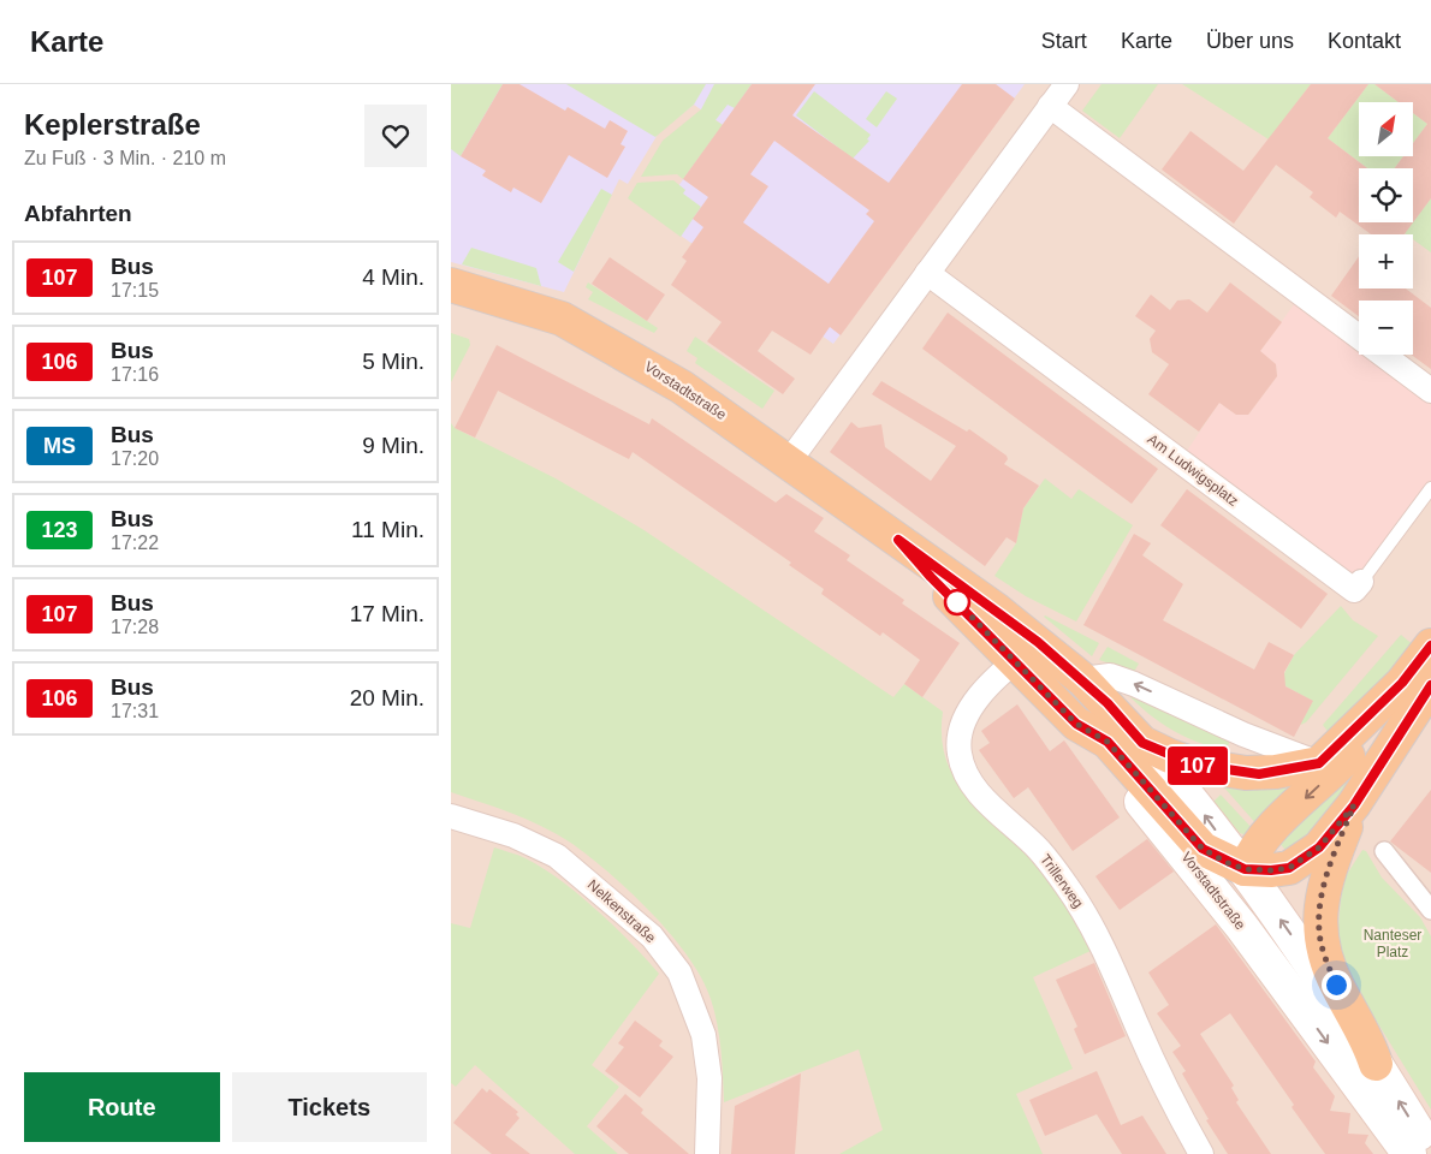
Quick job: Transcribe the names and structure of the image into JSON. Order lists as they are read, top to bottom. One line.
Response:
{"streets":{"main road":["Vorstadtstraße"],"street":["Am Ludwigsplatz","Trillerweg","Nelkenstraße"]},"crossings":[["Vorstadtstraße","Trillerweg"]],"parks":["Nanteser Platz"],"lines":["bus line 107"],"north":"top right","page":{"header":"Karte","nav":["Start","Karte","Über uns","Kontakt"],"heading":[["Keplerstraße","Zu Fuß · 3 Min. · 210 m"],"Abfahrten"],"on_map":"107","map_buttons":["+","−"],"list":[{"mark":"107","name":"Bus","note":"17:15","value":"4 Min."},{"mark":"106","name":"Bus","note":"17:16","value":"5 Min."},{"mark":"MS","name":"Bus","note":"17:20","value":"9 Min."},{"mark":"123","name":"Bus","note":"17:22","value":"11 Min."},{"mark":"107","name":"Bus","note":"17:28","value":"17 Min."},{"mark":"106","name":"Bus","note":"17:31","value":"20 Min."}],"buttons":["Route","Tickets"]}}
